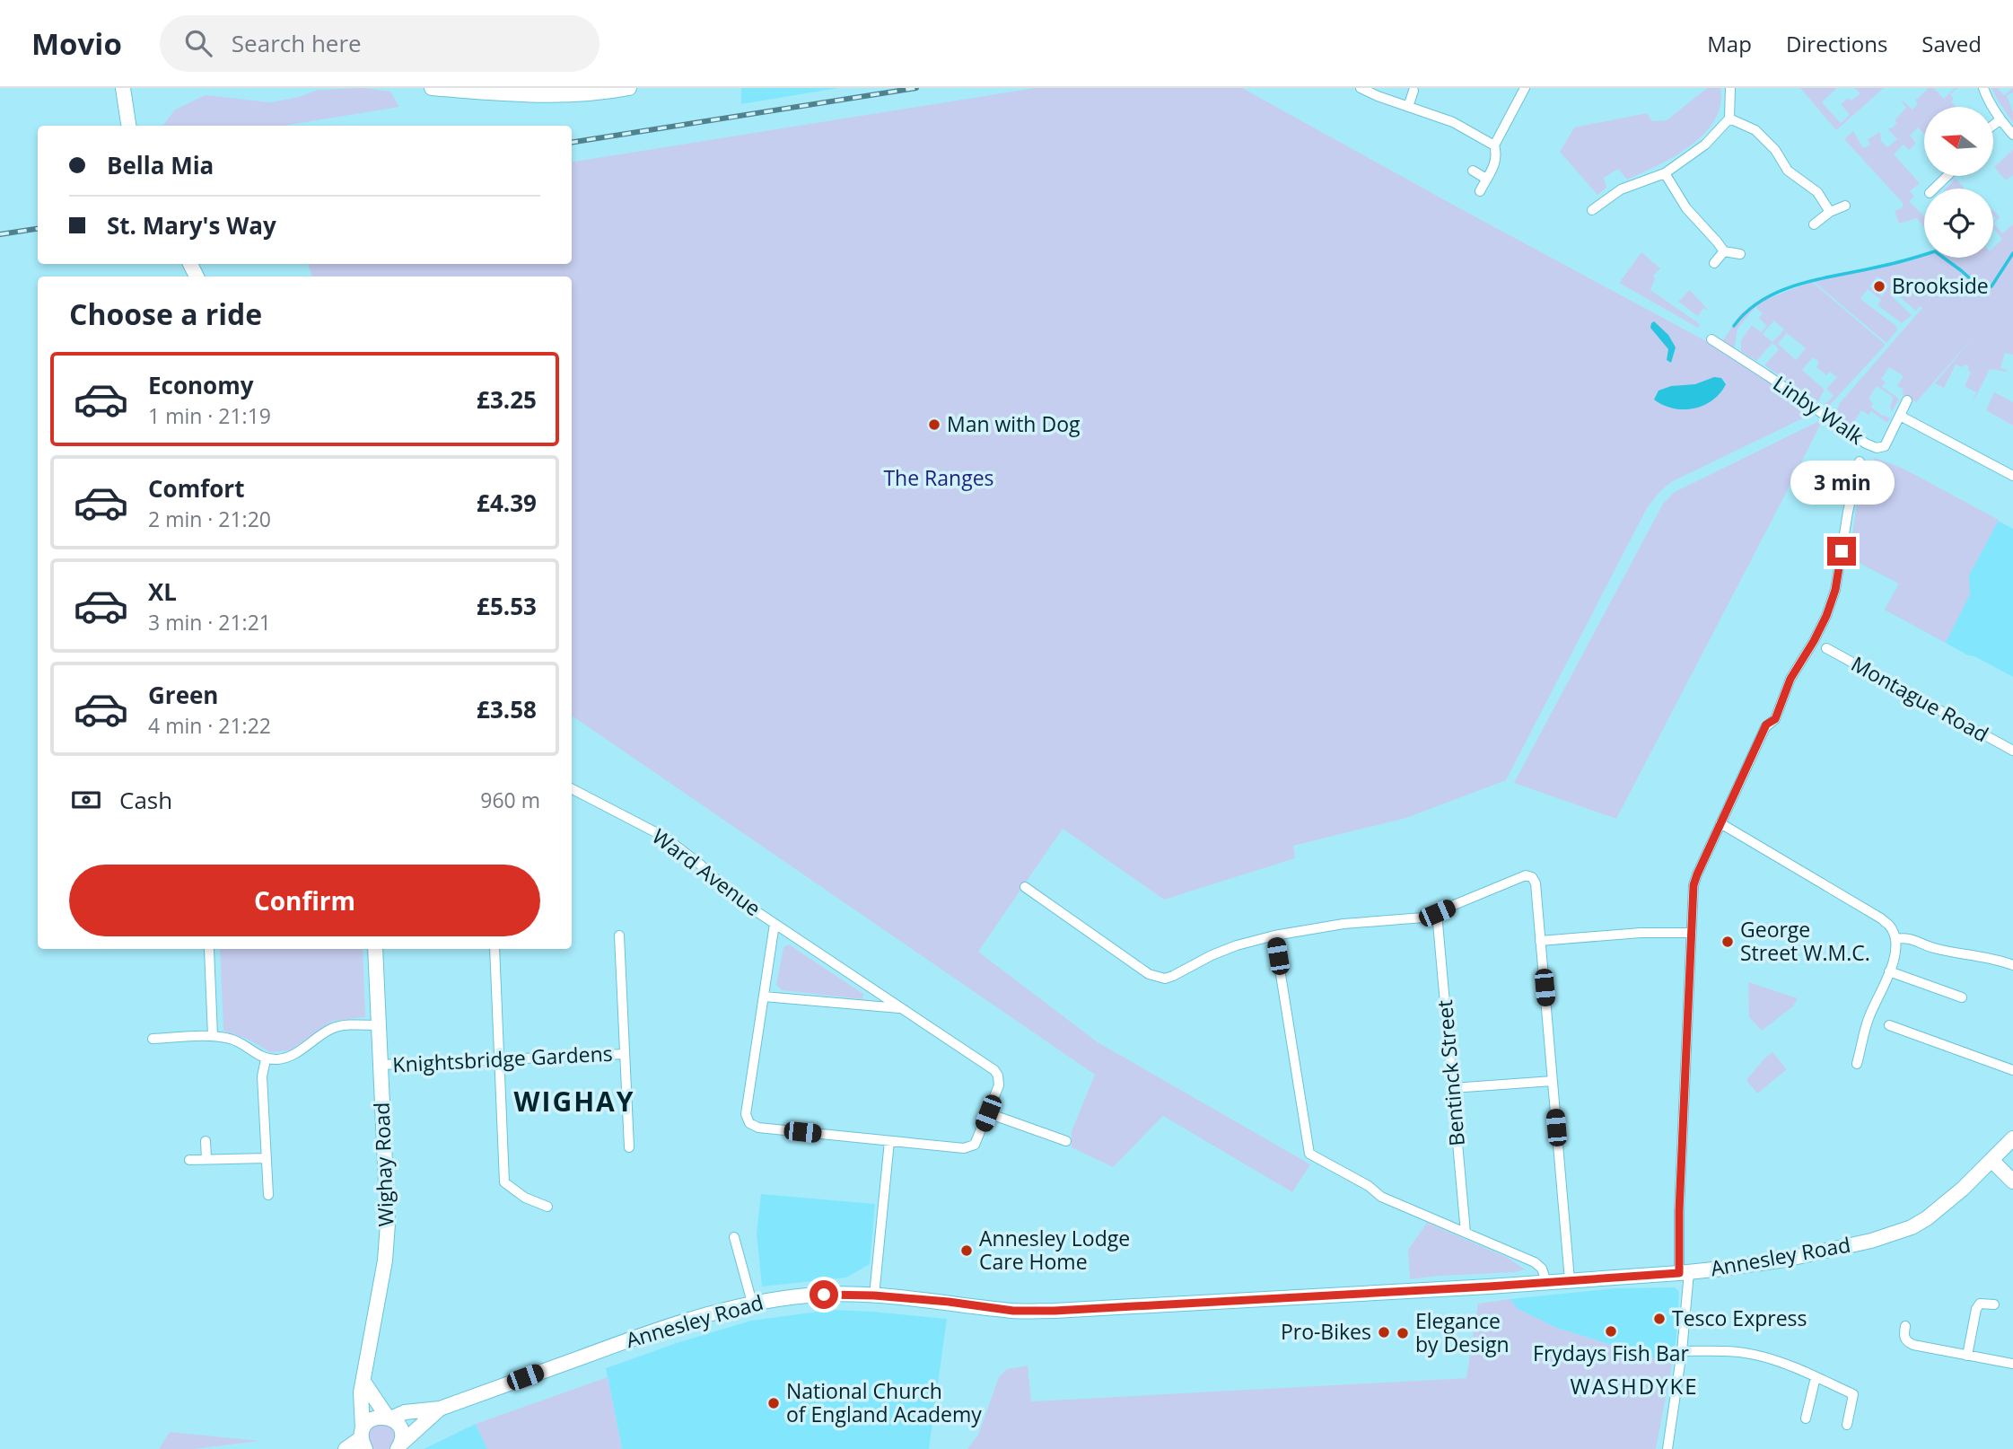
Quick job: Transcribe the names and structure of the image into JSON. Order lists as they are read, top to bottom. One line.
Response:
{"streets":{"street":["Linby Walk","Montague Road","Ward Avenue","Knightsbridge Gardens","Bentinck Street","Wighay Road","Annesley Road"]},"crossings":[["Knightsbridge Gardens","Wighay Road"],["Wighay Road","Annesley Road"]],"districts":["WIGHAY","WASHDYKE"],"parks":["The Ranges"],"places":["Brookside","Man with Dog","George Street W.M.C.","Annesley Lodge Care Home","Tesco Express","Frydays Fish Bar","Pro-Bikes","Elegance by Design","National Church of England Academy"],"north":"left","page":{"header":"Movio","search":"Search here","nav":["Map","Directions","Saved"],"banner":["Bella Mia","St. Mary's Way"],"heading":"Choose a ride","list":[{"name":"Economy","note":"1 min · 21:19","value":"£3.25"},{"name":"Comfort","note":"2 min · 21:20","value":"£4.39"},{"name":"XL","note":"3 min · 21:21","value":"£5.53"},{"name":"Green","note":"4 min · 21:22","value":"£3.58"}],"bubble":"3 min","pay":["Cash","960 m"],"buttons":"Confirm"}}
